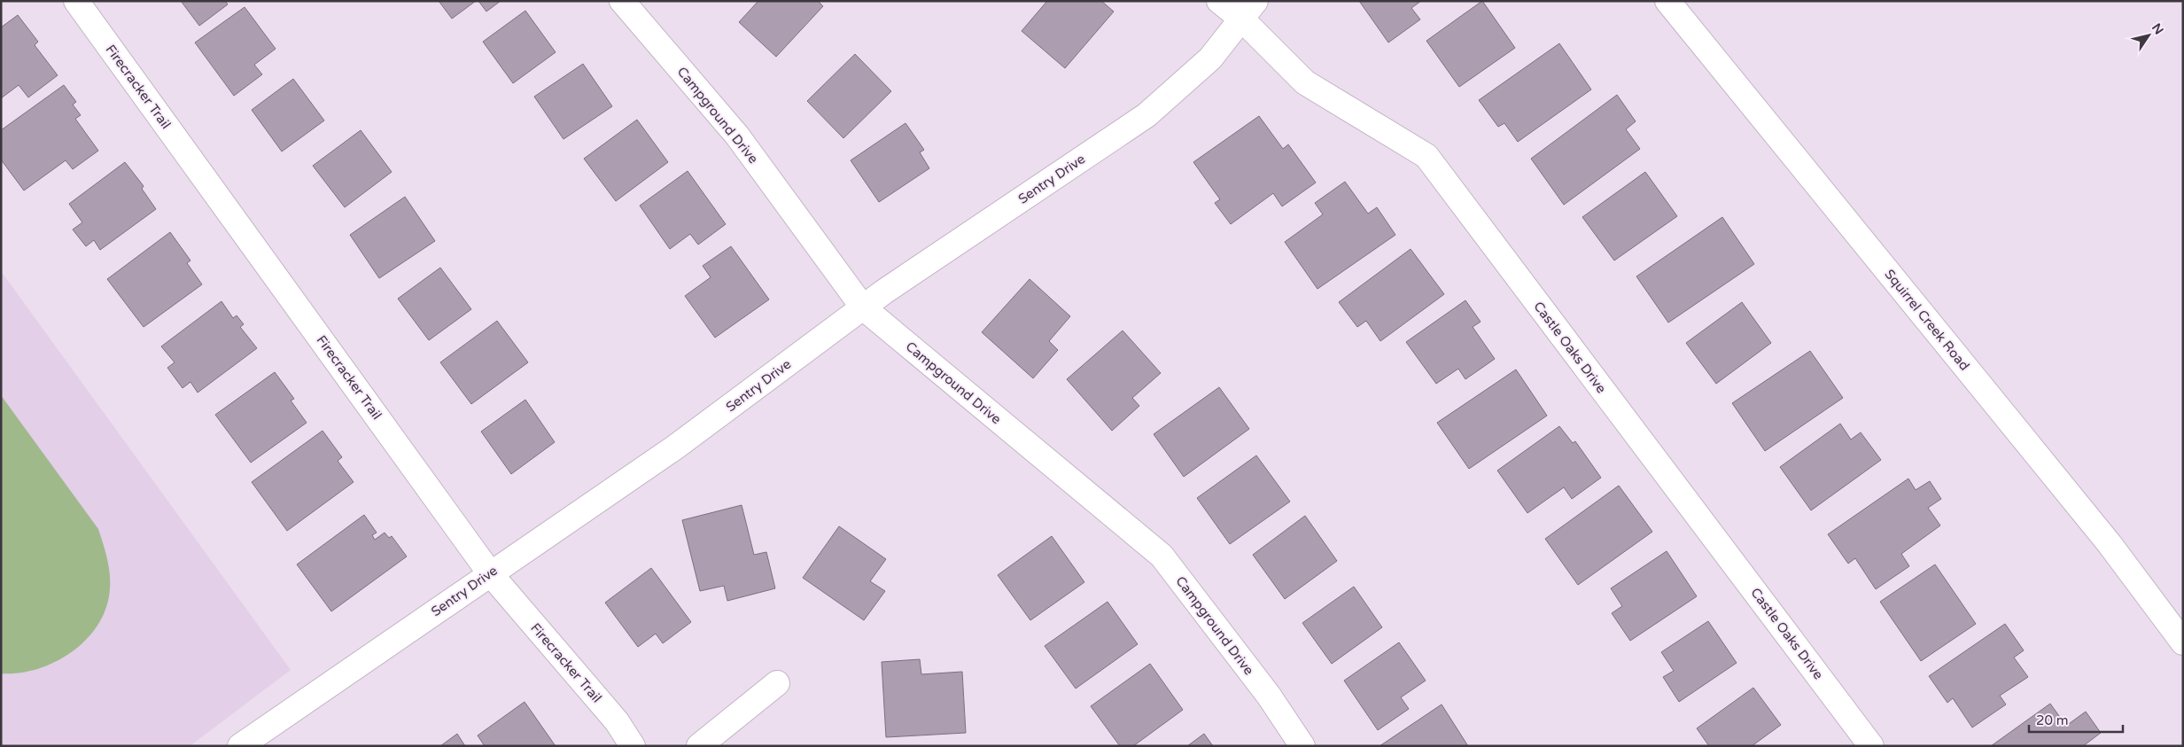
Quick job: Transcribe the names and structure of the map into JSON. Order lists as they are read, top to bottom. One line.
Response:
{"streets":{"street":["Firecracker Trail","Campground Drive","Sentry Drive","Squirrel Creek Road","Castle Oaks Drive"]},"crossings":[["Firecracker Trail","Sentry Drive"],["Campground Drive","Sentry Drive"],["Sentry Drive","Castle Oaks Drive"]],"scale_bar":"20 m","north":"top right"}
